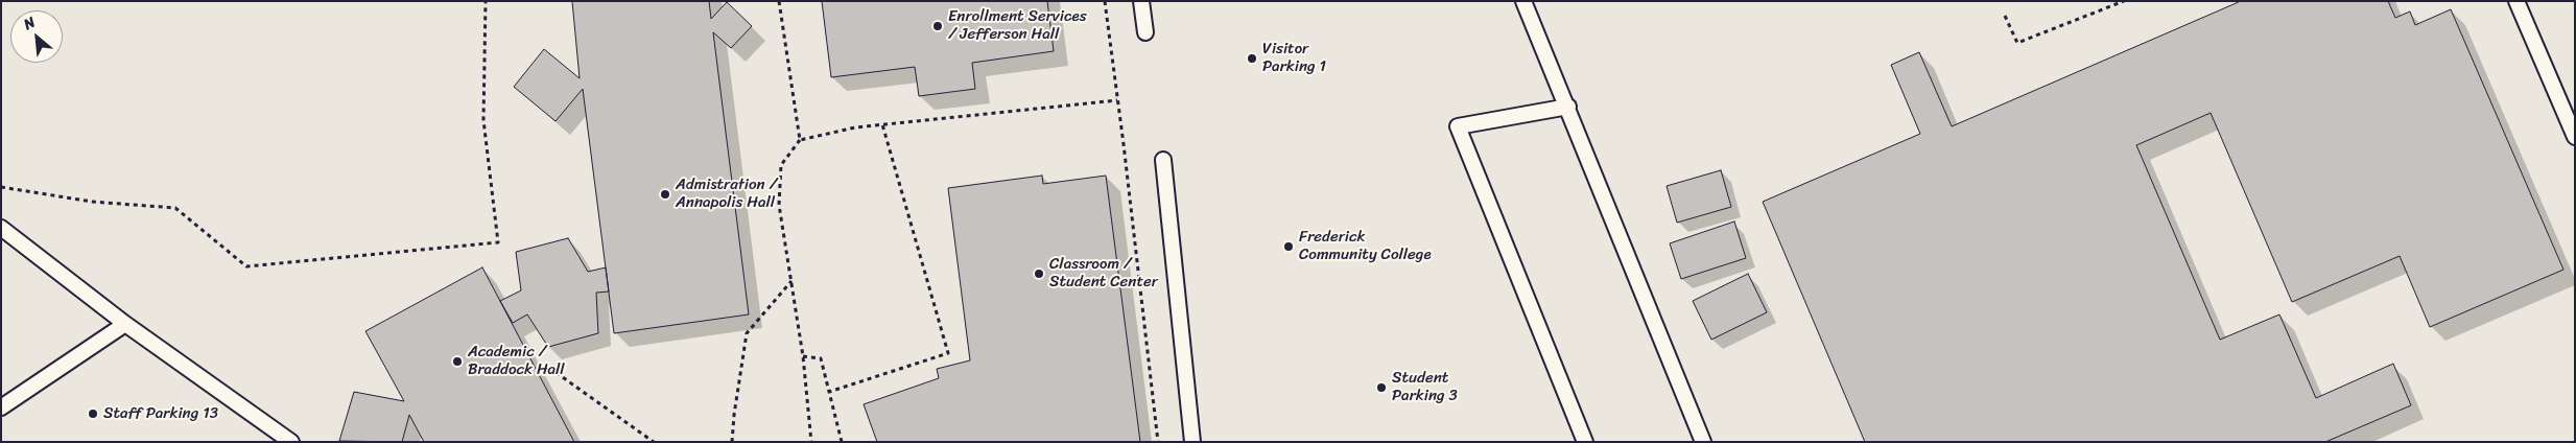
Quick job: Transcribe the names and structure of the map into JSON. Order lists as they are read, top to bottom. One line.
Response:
{"places":["Enrollment Services / Jefferson Hall","Visitor Parking 1","Admistration / Annapolis Hall","Frederick Community College","Classroom / Student Center","Academic / Braddock Hall","Student Parking 3","Staff Parking 13"],"north":"top left"}
